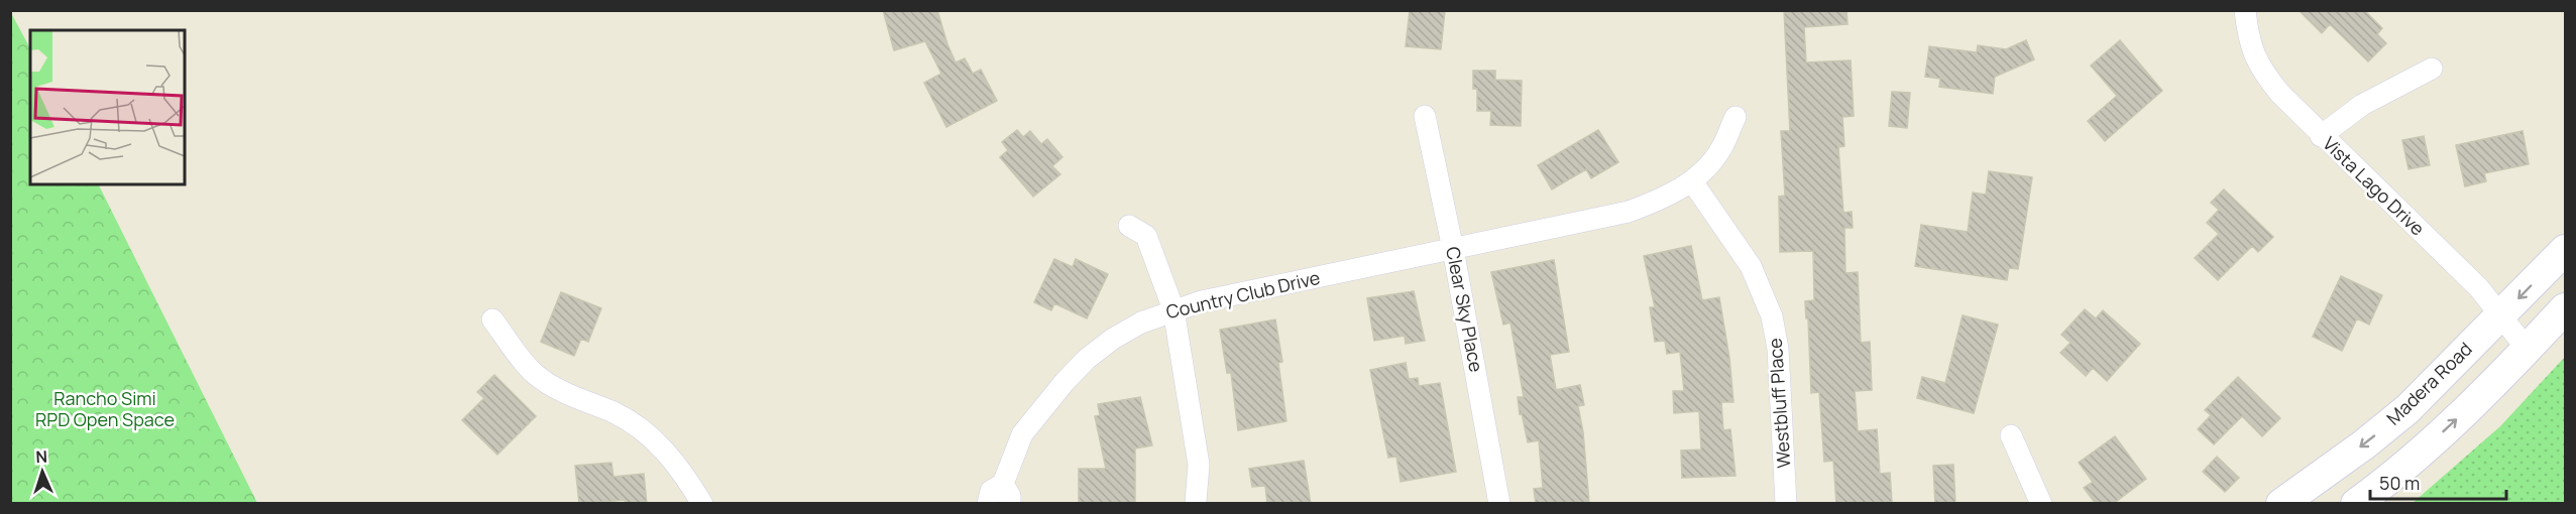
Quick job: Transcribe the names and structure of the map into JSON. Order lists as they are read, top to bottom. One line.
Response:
{"streets":{"main road":["Madera Road"],"street":["Vista Lago Drive","Country Club Drive","Clear Sky Place","Westbluff Place"]},"crossings":[["Vista Lago Drive","Madera Road"],["Country Club Drive","Clear Sky Place"],["Country Club Drive","Westbluff Place"]],"parks":["Rancho Simi RPD Open Space"],"scale_bar":"50 m","north":"top"}
